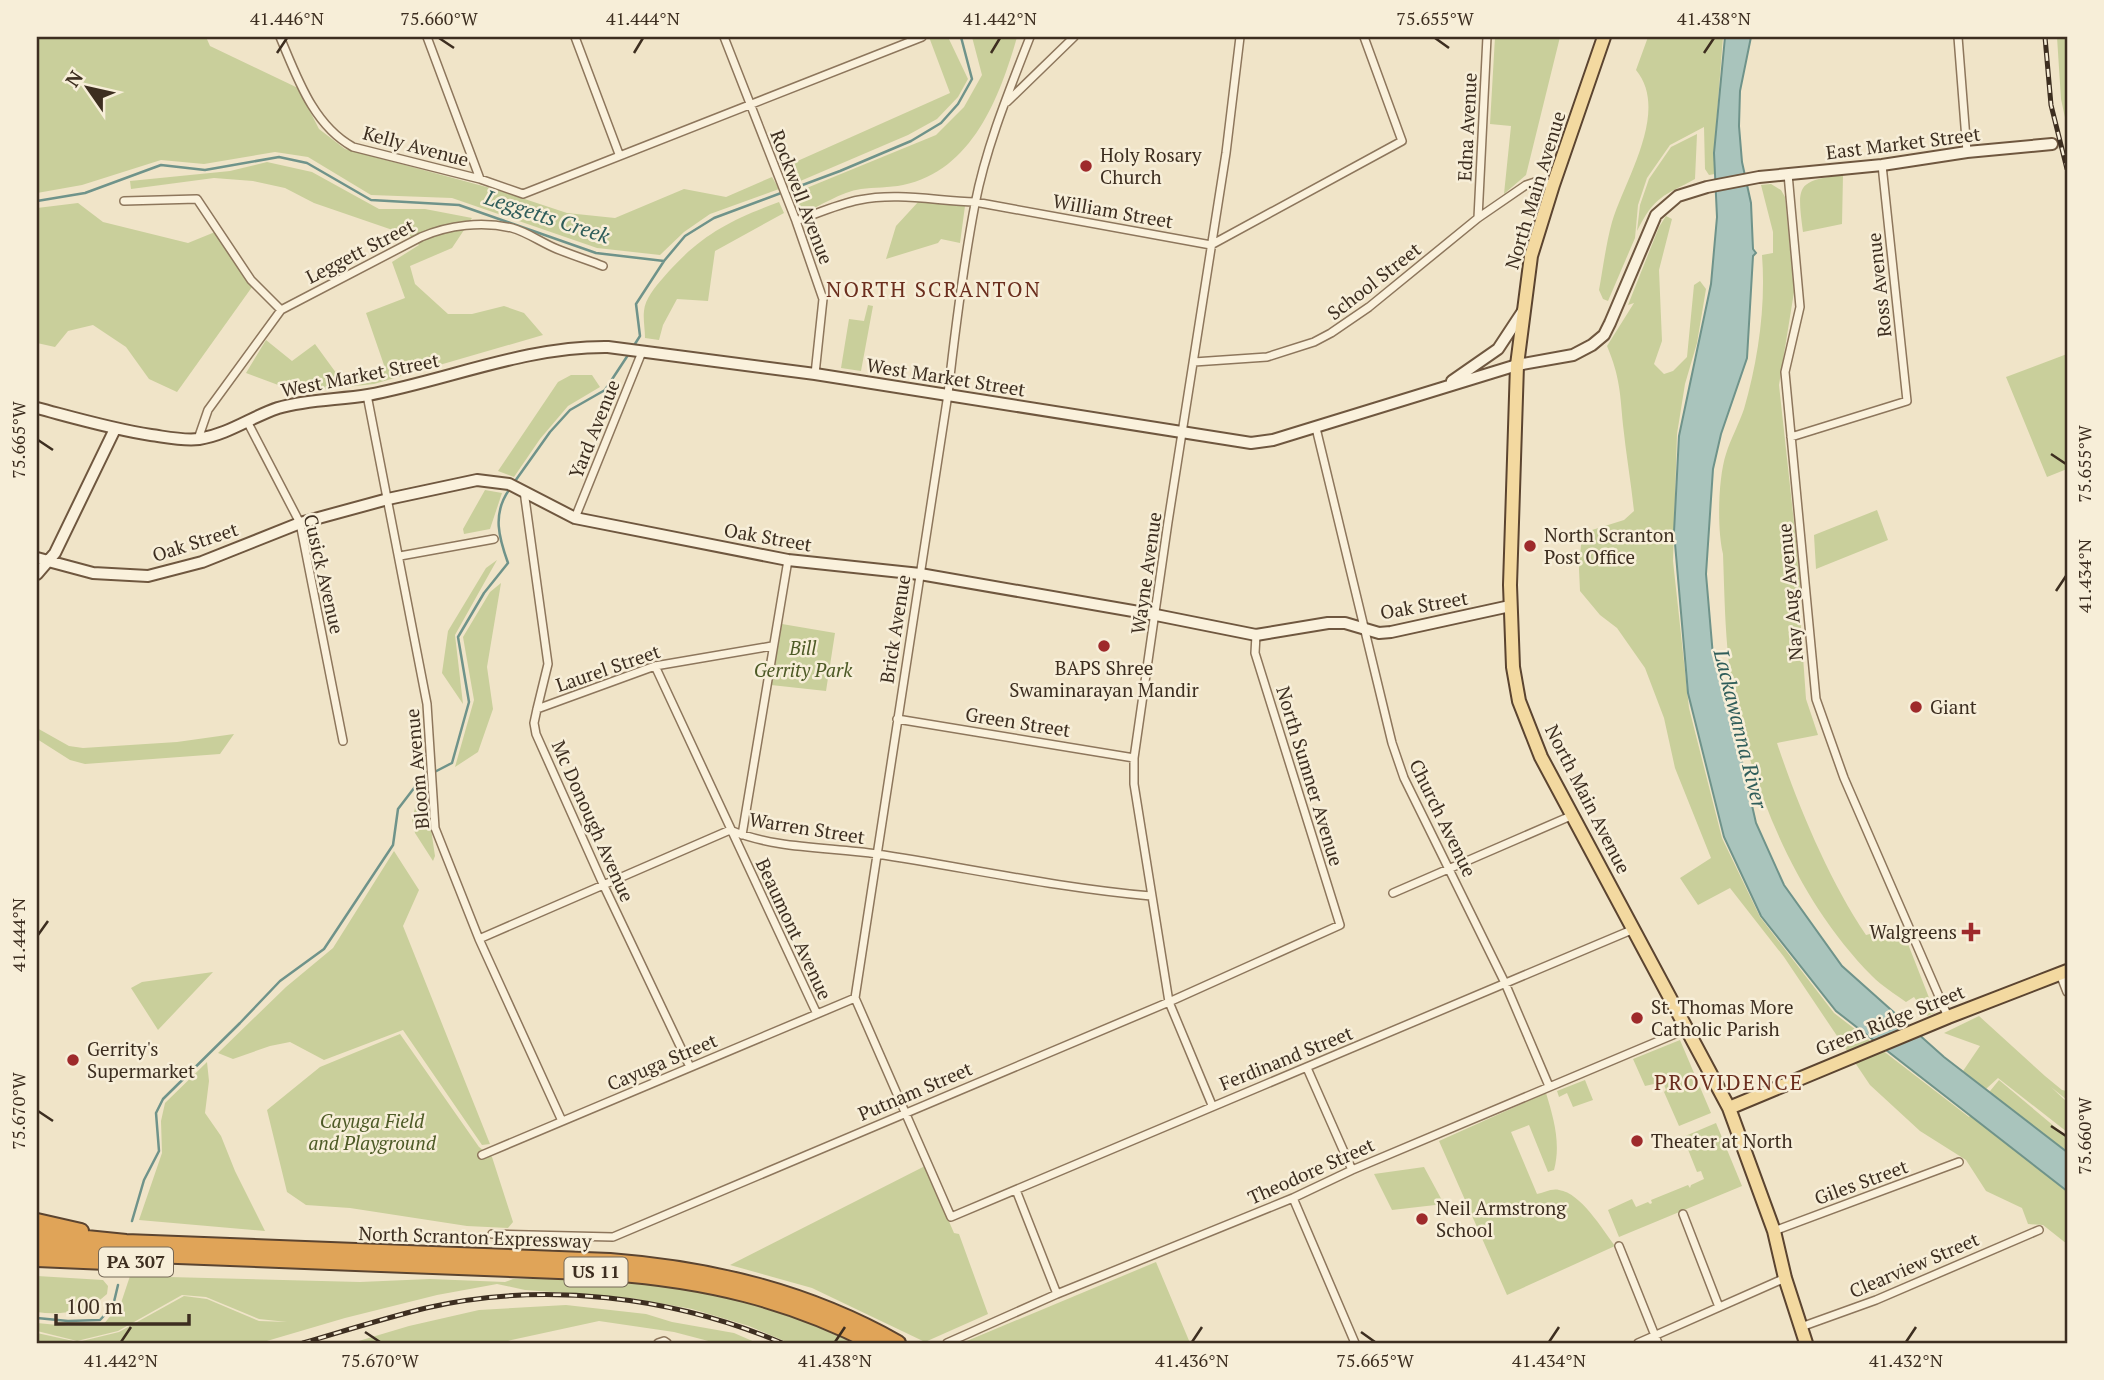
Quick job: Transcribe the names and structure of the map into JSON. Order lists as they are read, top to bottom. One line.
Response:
{"streets":{"highway":["North Scranton Expressway","PA 307","US 11"],"main road":["North Main Avenue","Green Ridge Street"],"street":["Edna Avenue","East Market Street","Kelly Avenue","Rockwell Avenue","William Street","Leggett Street","School Street","Ross Avenue","West Market Street","Yard Avenue","Oak Street","Wayne Avenue","Cusick Avenue","Nay Aug Avenue","Brick Avenue","Laurel Street","Green Street","Bloom Avenue","North Sumner Avenue","Church Avenue","Mc Donough Avenue","Warren Street","Beaumont Avenue","Ferdinand Street","Cayuga Street","Putnam Street","Theodore Street","Giles Street","Clearview Street"]},"crossings":[["Edna Avenue","School Street"],["East Market Street","Ross Avenue"],["East Market Street","West Market Street"],["East Market Street","Nay Aug Avenue"],["North Main Avenue","School Street"],["North Main Avenue","West Market Street"],["North Main Avenue","Oak Street"],["North Main Avenue","Green Ridge Street"],["North Main Avenue","Ferdinand Street"],["North Main Avenue","Theodore Street"],["North Main Avenue","Giles Street"],["North Main Avenue","Clearview Street"],["Rockwell Avenue","William Street"],["Rockwell Avenue","West Market Street"],["William Street","Wayne Avenue"],["William Street","Brick Avenue"],["Leggett Street","West Market Street"],["School Street","Wayne Avenue"],["Ross Avenue","Nay Aug Avenue"],["West Market Street","Yard Avenue"],["West Market Street","Wayne Avenue"],["West Market Street","Cusick Avenue"],["West Market Street","Brick Avenue"],["West Market Street","Bloom Avenue"],["West Market Street","Church Avenue"],["Yard Avenue","Oak Street"],["Oak Street","Wayne Avenue"],["Oak Street","Cusick Avenue"],["Oak Street","Brick Avenue"],["Oak Street","Bloom Avenue"],["Oak Street","North Sumner Avenue"],["Oak Street","Church Avenue"],["Oak Street","Mc Donough Avenue"],["Wayne Avenue","Green Street"],["Wayne Avenue","Warren Street"],["Wayne Avenue","Ferdinand Street"],["Wayne Avenue","Putnam Street"],["Nay Aug Avenue","Green Ridge Street"],["Brick Avenue","Green Street"],["Brick Avenue","Warren Street"],["Brick Avenue","Cayuga Street"],["Laurel Street","Mc Donough Avenue"],["Laurel Street","Beaumont Avenue"],["Bloom Avenue","Warren Street"],["Bloom Avenue","Cayuga Street"],["North Sumner Avenue","Putnam Street"],["Church Avenue","Ferdinand Street"],["Church Avenue","Theodore Street"],["Mc Donough Avenue","Warren Street"],["Mc Donough Avenue","Cayuga Street"],["Warren Street","Beaumont Avenue"],["Beaumont Avenue","Cayuga Street"],["Ferdinand Street","Putnam Street"],["North Scranton Expressway","PA 307"]],"districts":["NORTH SCRANTON","PROVIDENCE"],"water":["Leggetts Creek","Lackawanna River"],"parks":["Bill Gerrity Park","Cayuga Field and Playground"],"places":{"other":["Holy Rosary Church","North Scranton Post Office","BAPS Shree Swaminarayan Mandir","Giant","St. Thomas More Catholic Parish","Gerrity's Supermarket","Theater at North","Neil Armstrong School"],"health":["Walgreens"]},"scale_bar":"100 m","north":"top left","coordinates":["41.446°N","75.660°W","41.444°N","41.442°N","75.655°W","41.438°N","75.665°W","41.434°N","75.670°W","41.436°N","41.432°N"]}
